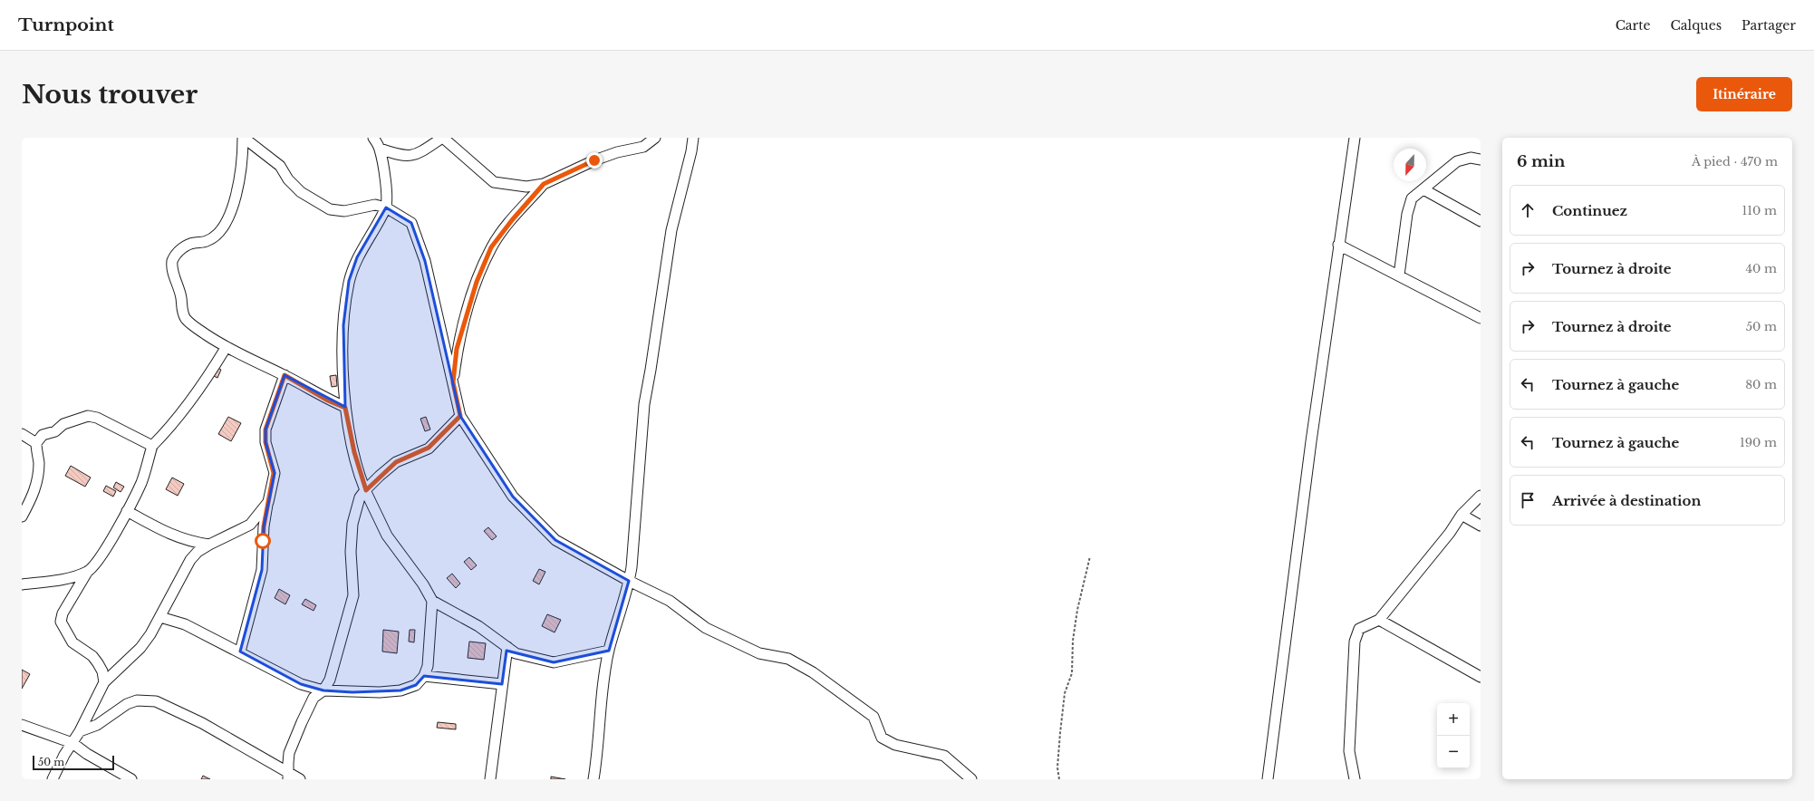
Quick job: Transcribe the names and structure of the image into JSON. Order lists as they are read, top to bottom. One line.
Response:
{"scale_bar":"50 m","north":"bottom","page":{"header":"Turnpoint","nav":["Carte","Calques","Partager"],"buttons":"Itinéraire","title":"Nous trouver","heading":["6 min","À pied · 470 m"],"list":[["Continuez","110 m"],["Tournez à droite","40 m"],["Tournez à droite","50 m"],["Tournez à gauche","80 m"],["Tournez à gauche","190 m"],"Arrivée à destination"],"map_buttons":["+","−"],"scale":"50 m"}}
